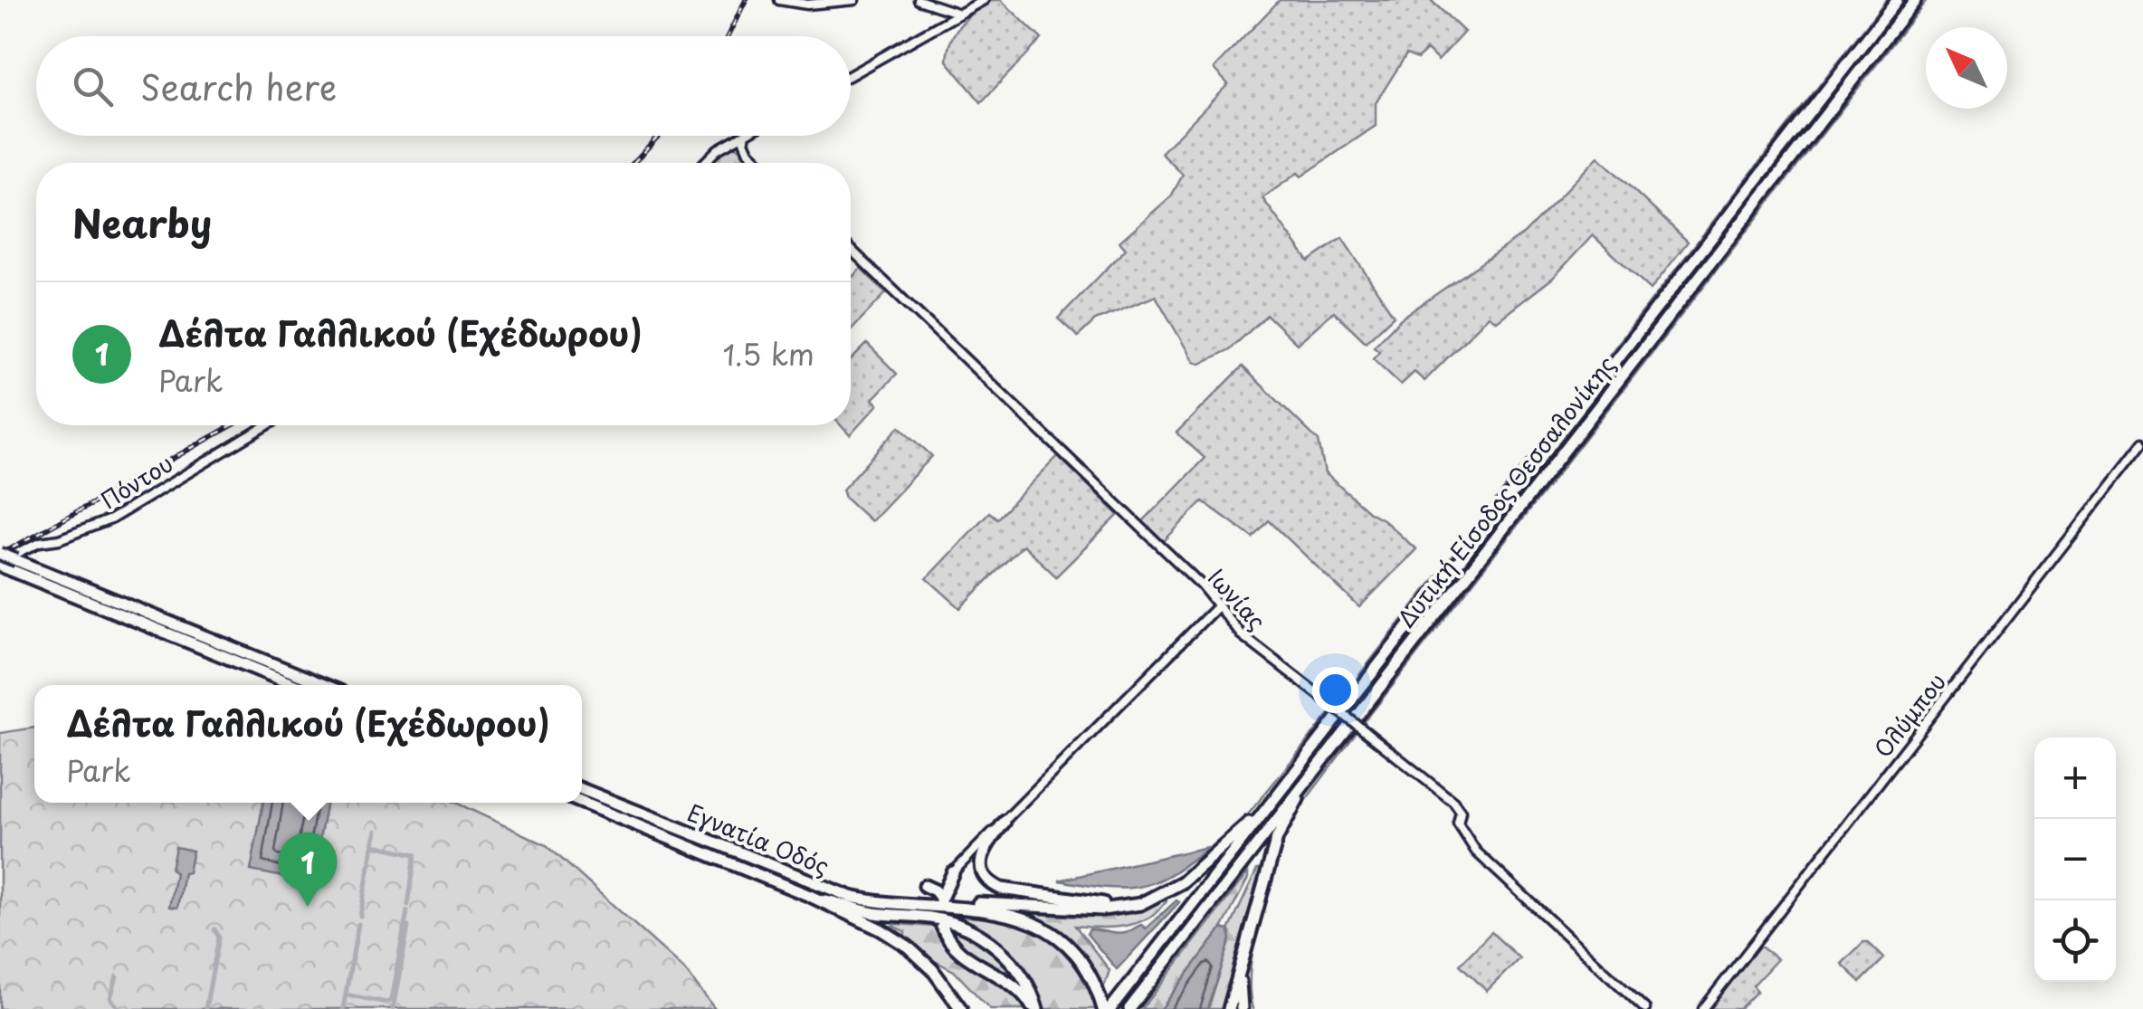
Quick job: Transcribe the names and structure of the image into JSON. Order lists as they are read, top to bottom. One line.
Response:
{"streets":{"highway":["Δυτική Είσοδος Θεσσαλονίκης","Εγνατία Οδός"],"street":["Πόντου","Ιωνίας","Ολύμπου"]},"north":"top left","page":{"search":"Search here","heading":"Nearby","list":[{"mark":"1","name":"Δέλτα Γαλλικού (Εχέδωρου)","note":"Park","value":"1.5 km"}],"popup":["Δέλτα Γαλλικού (Εχέδωρου)","Park"],"map_buttons":["+","−"],"pins":"1"}}
